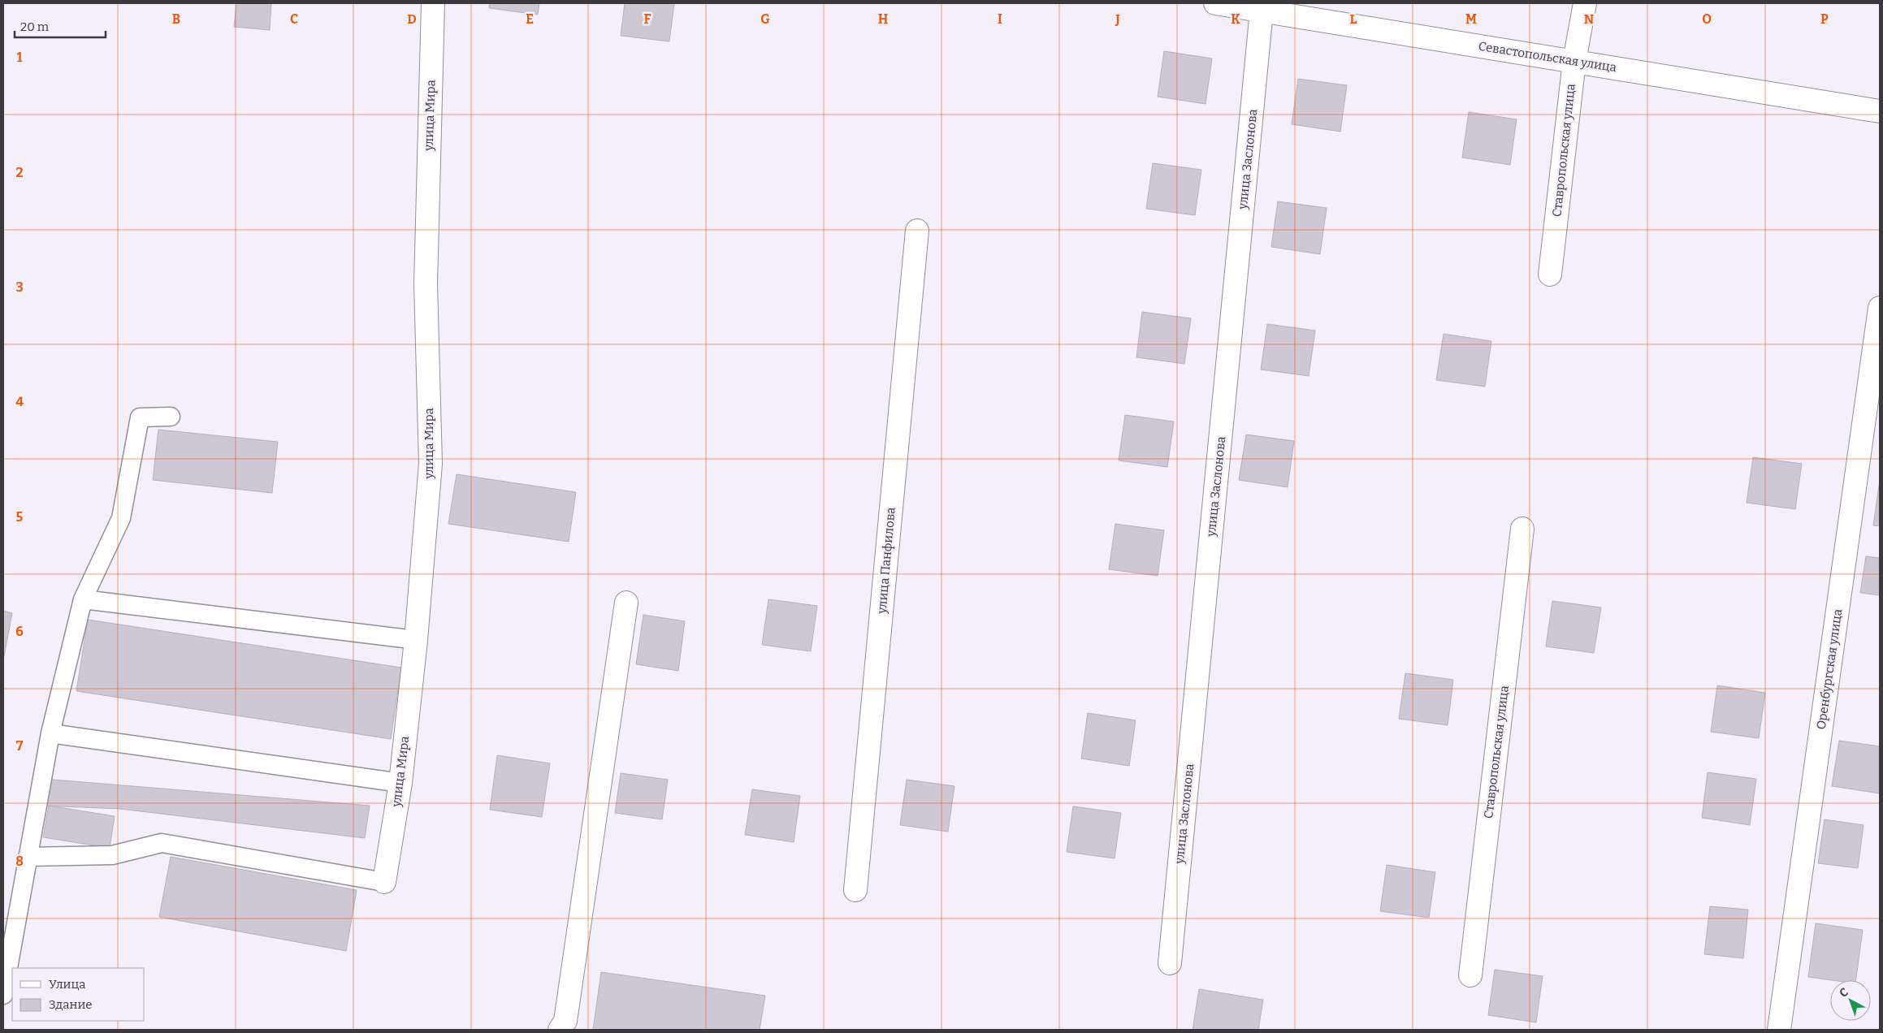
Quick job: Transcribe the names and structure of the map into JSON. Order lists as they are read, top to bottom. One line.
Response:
{"streets":{"street":["Севастопольская улица","улица Мира","Ставропольская улица","улица Заслонова","улица Панфилова","Оренбургская улица"]},"crossings":[["Севастопольская улица","Ставропольская улица"],["Севастопольская улица","улица Заслонова"]],"legend":["Улица","Здание"],"scale_bar":"20 m","north":"top left","grid":{"columns":["B","C","D","E","F","G","H","I","J","K","L","M","N","O","P"],"rows":["1","2","3","4","5","6","7","8"]}}
